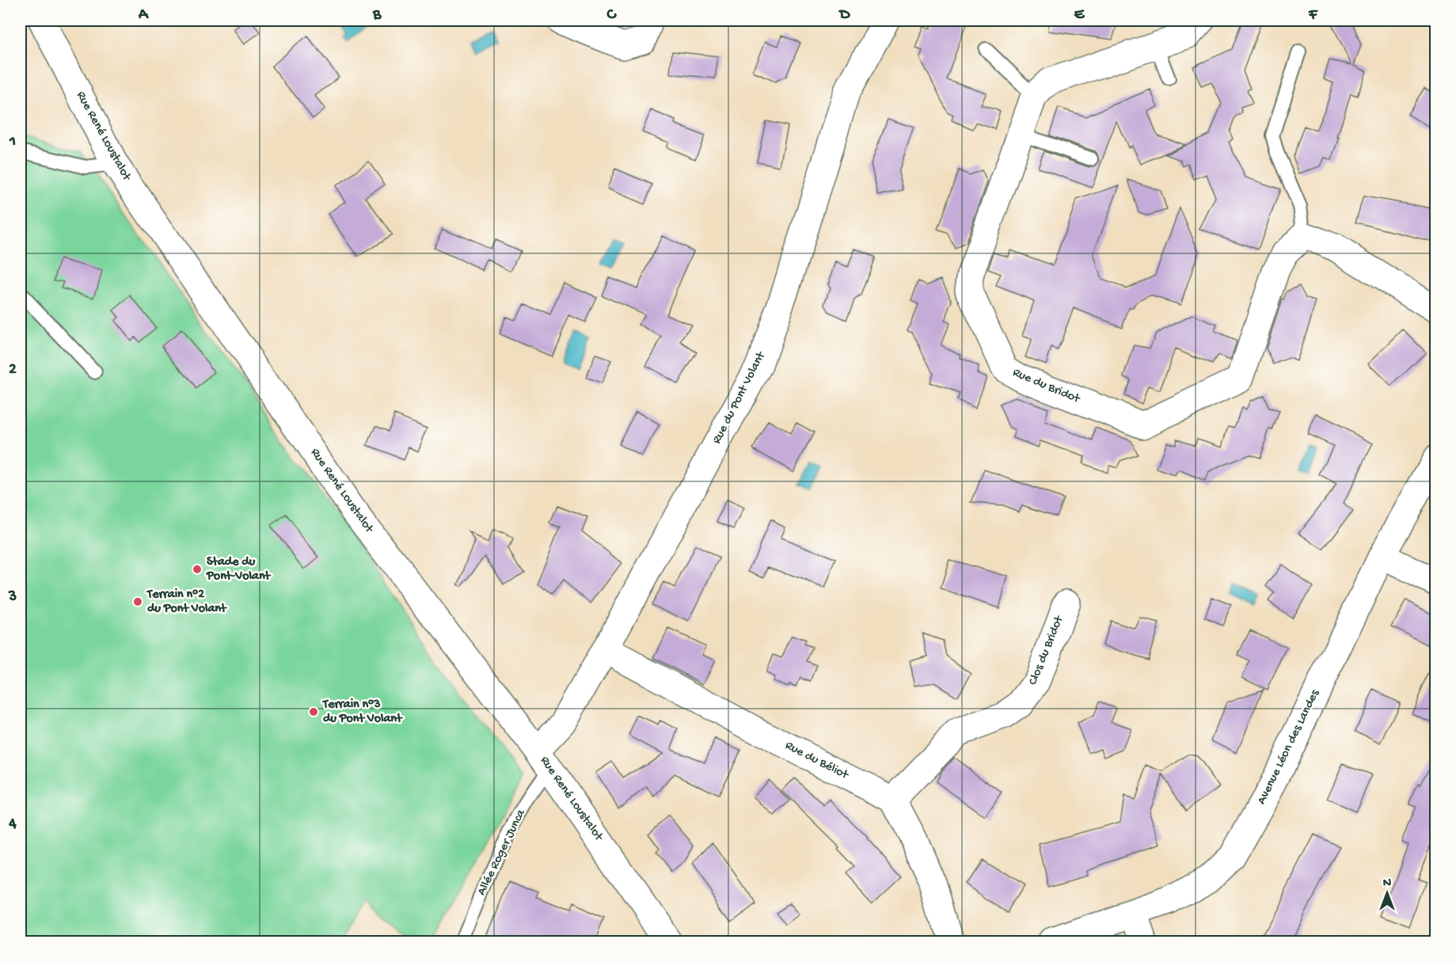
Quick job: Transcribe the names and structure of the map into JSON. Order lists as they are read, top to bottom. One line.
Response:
{"streets":{"street":["Rue René Loustalot","Rue du Bridot","Rue du Pont Volant","Clos du Bridot","Avenue Léon des Landes","Rue du Béliot"],"lane":["Allée Roger Junca"]},"crossings":[["Rue René Loustalot","Rue du Pont Volant"],["Rue René Loustalot","Allée Roger Junca"],["Rue du Pont Volant","Rue du Béliot"],["Rue du Pont Volant","Allée Roger Junca"],["Clos du Bridot","Rue du Béliot"]],"places":["Stade du Pont-Volant","Terrain n°2 du Pont Volant","Terrain n°3 du Pont Volant"],"north":"top","grid":{"columns":["A","B","C","D","E","F"],"rows":["1","2","3","4"]}}
